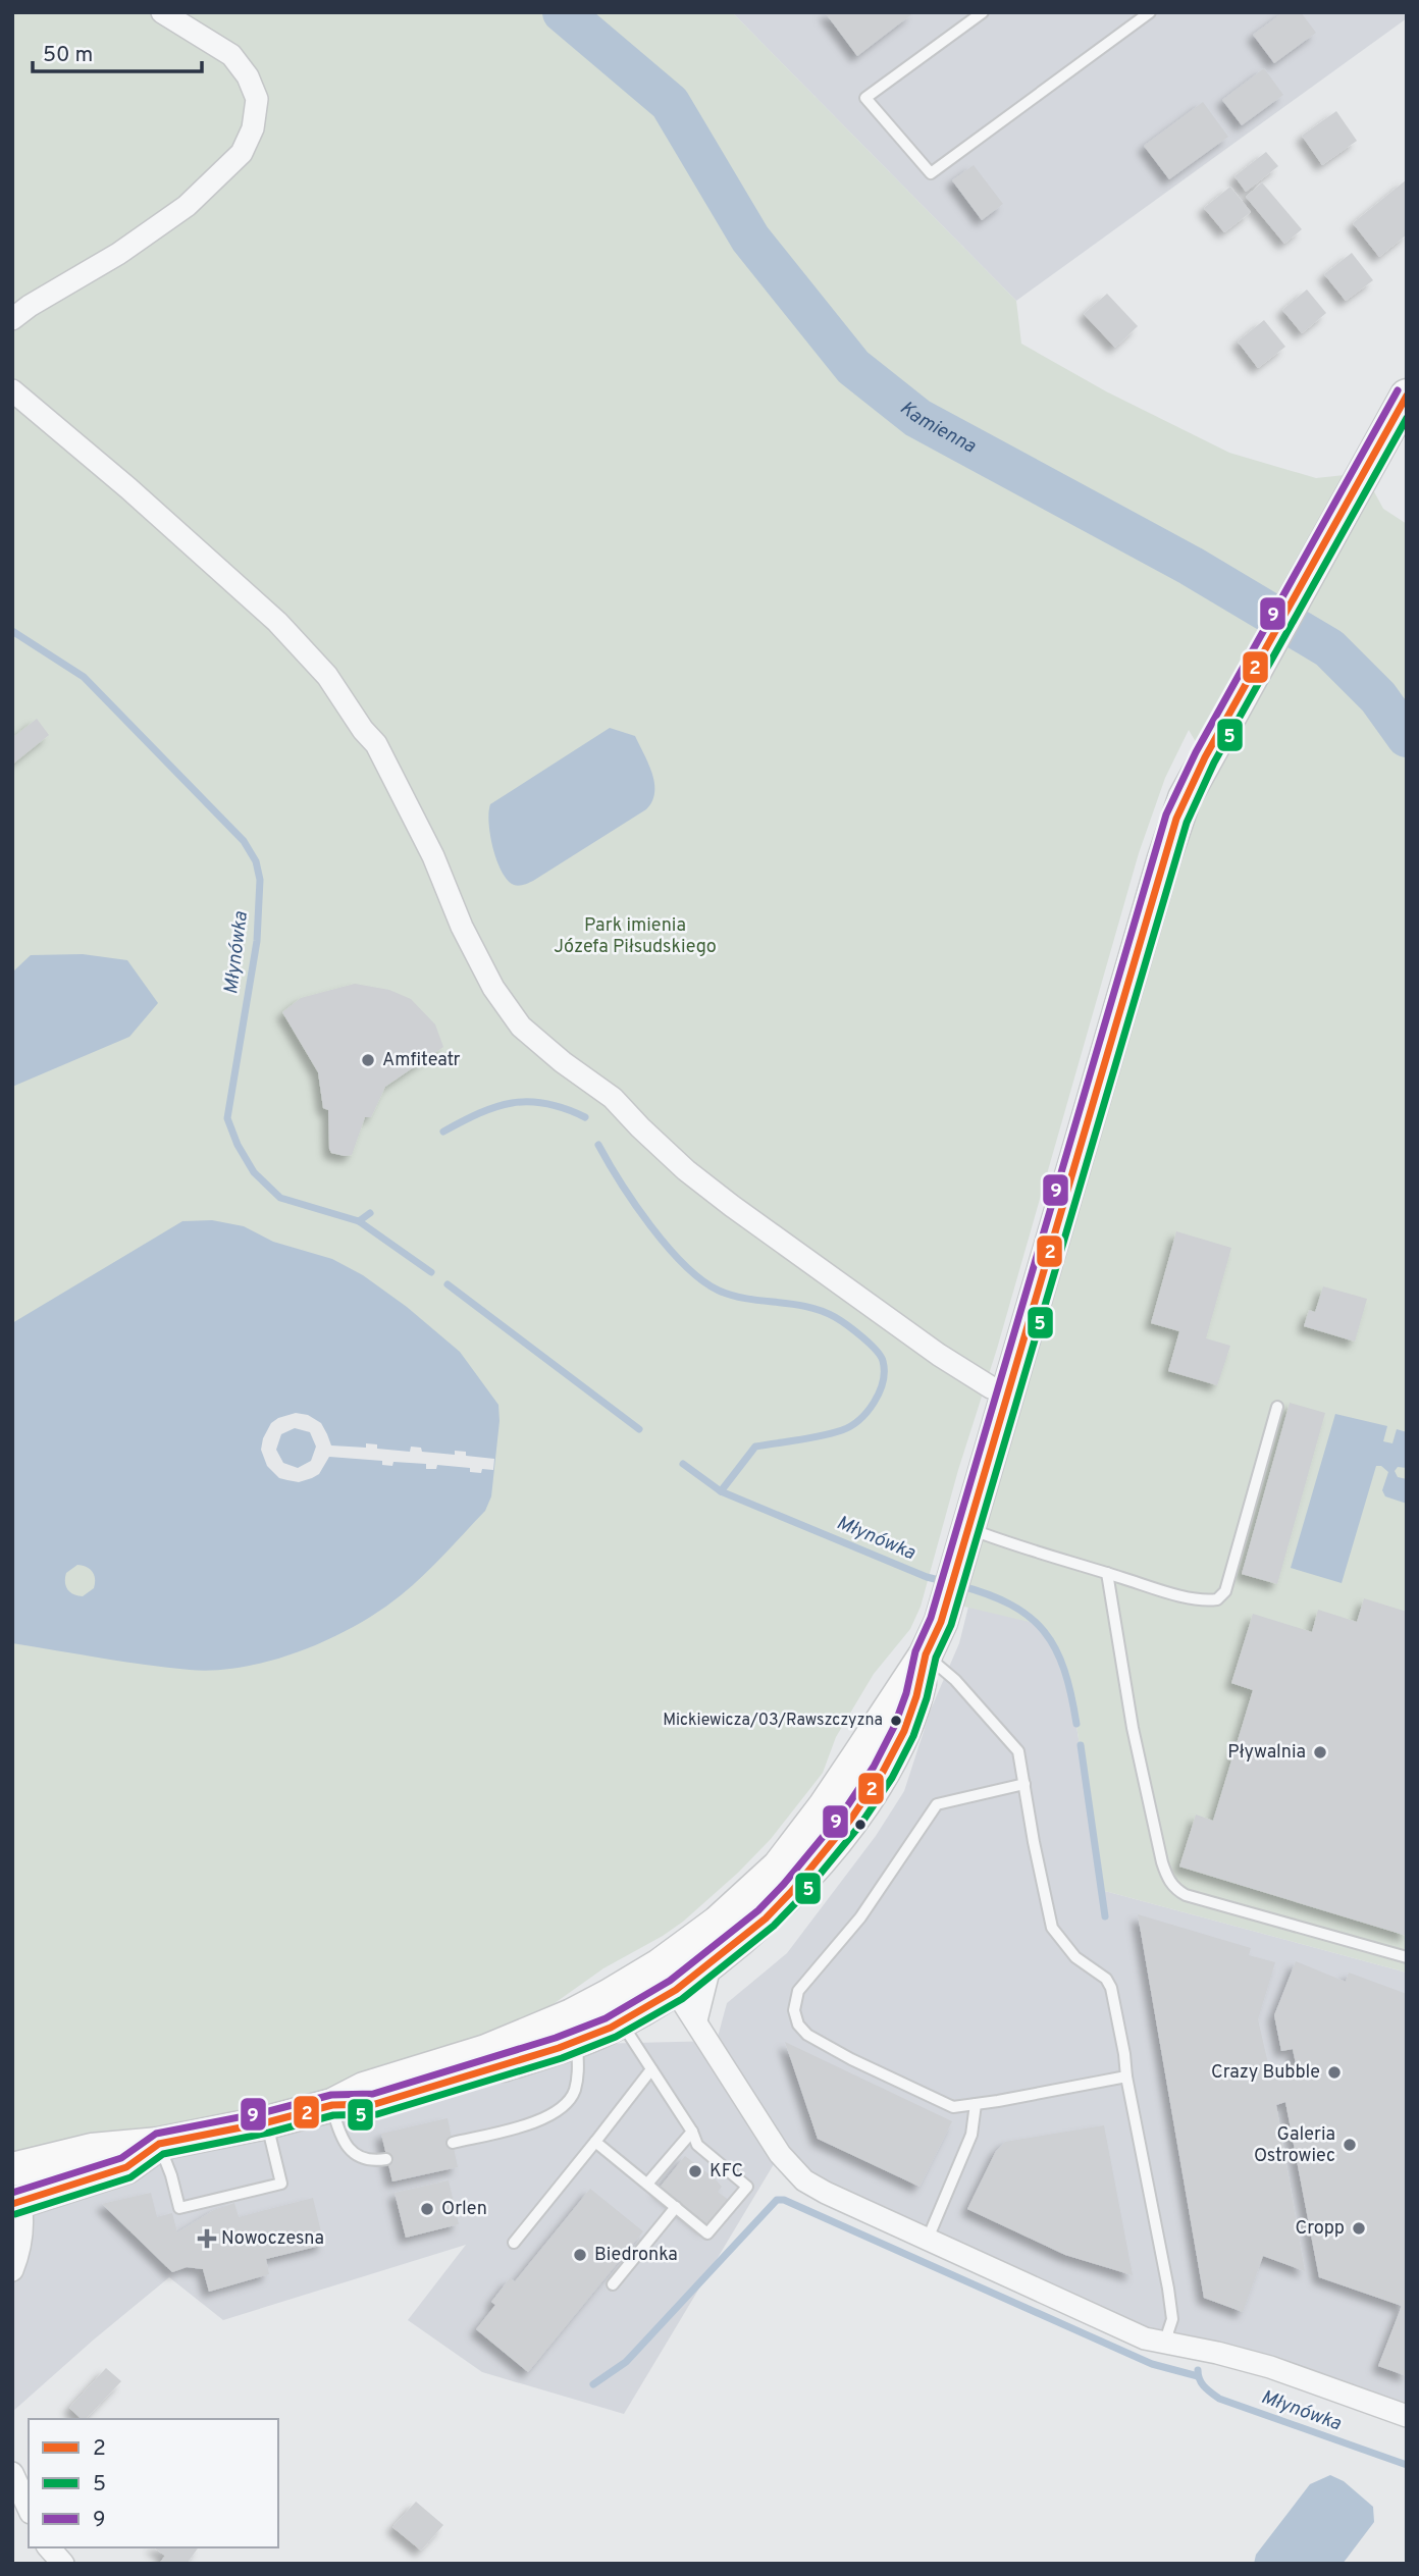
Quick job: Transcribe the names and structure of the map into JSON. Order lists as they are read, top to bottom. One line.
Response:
{"water":["Kamienna","Młynówka"],"parks":["Park imienia Józefa Piłsudskiego"],"places":{"other":["Amfiteatr","Mickiewicza/03/Rawszczyzna","Pływalnia","Crazy Bubble","Galeria Ostrowiec","KFC","Orlen","Cropp","Biedronka"],"health":["Nowoczesna"]},"lines":["transit line 9","transit line 2","transit line 5"],"legend":["2","5","9"],"scale_bar":"50 m"}
